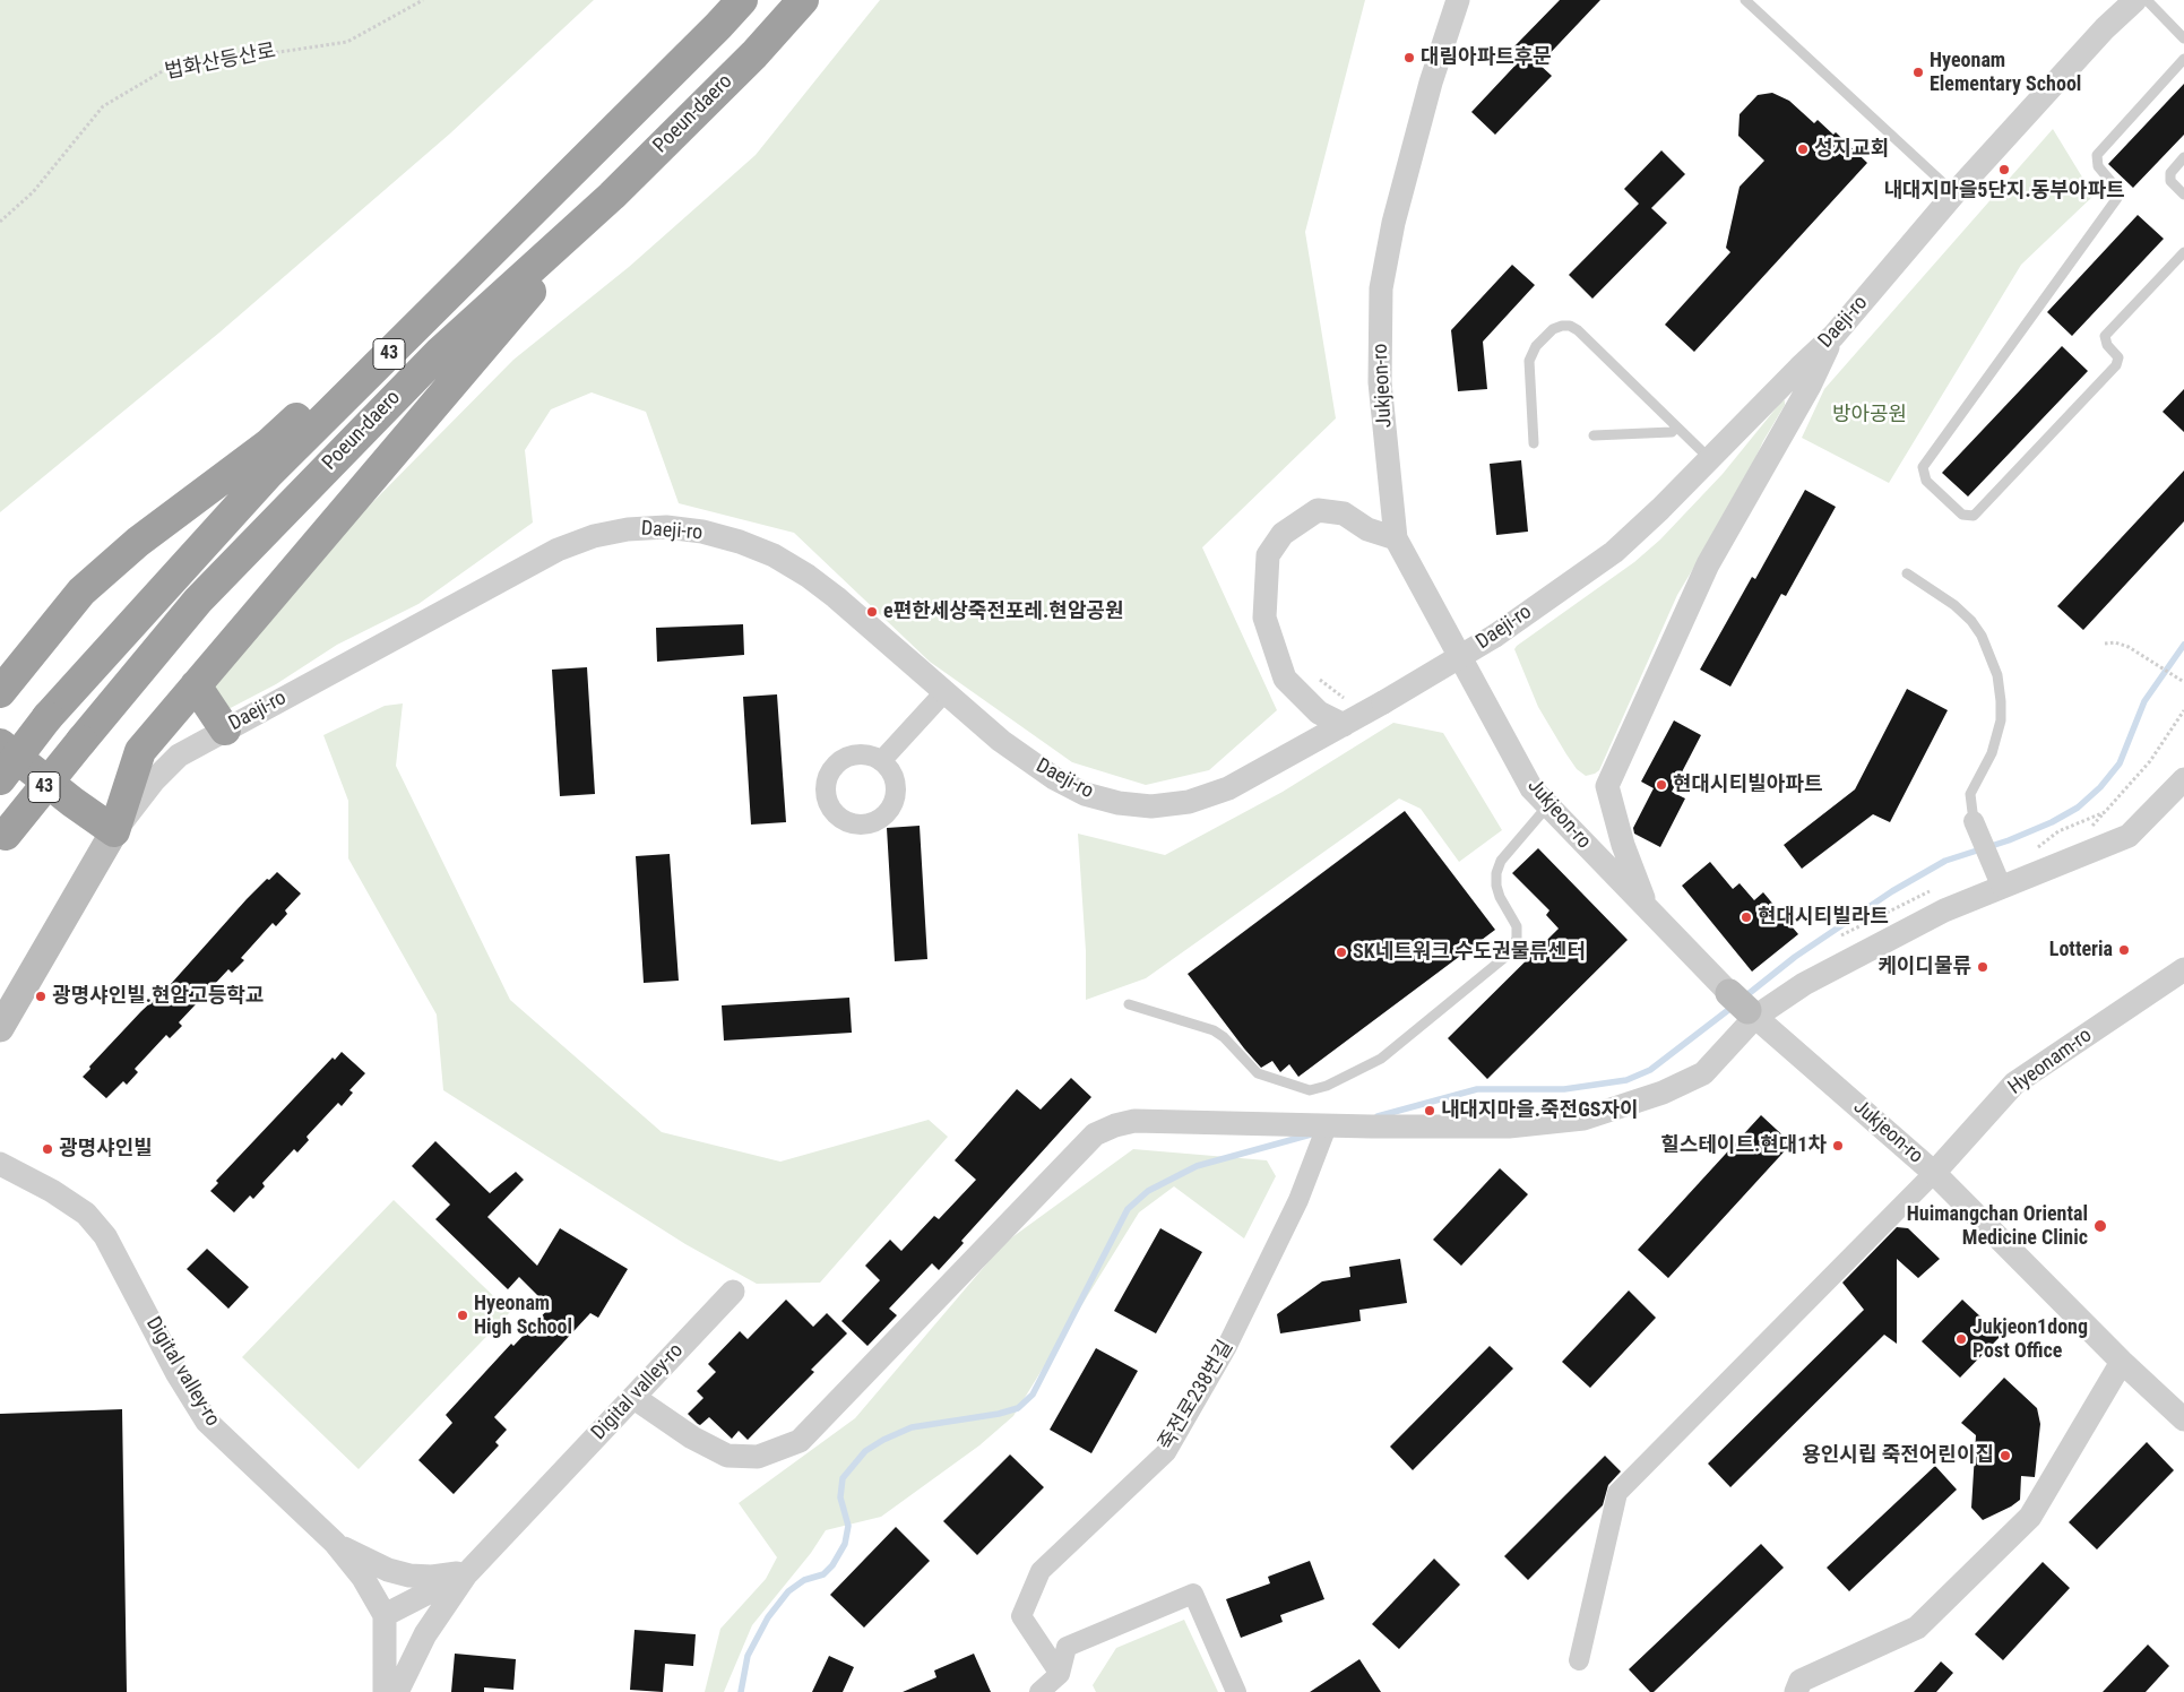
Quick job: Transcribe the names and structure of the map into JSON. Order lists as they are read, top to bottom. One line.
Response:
{"streets":{"highway":["Poeun-daero","43"],"main road":["Daeji-ro"],"street":["Jukjeon-ro","Hyeonam-ro","Digital valley-ro","죽전로238번길"],"path":["법화산등산로"]},"crossings":[["Jukjeon-ro","Hyeonam-ro"]],"parks":["방아공원"],"places":["대림아파트후문","Hyeonam Elementary School","성지교회","내대지마을5단지.동부아파트","e편한세상죽전포레.현암공원","현대시티빌아파트","현대시티빌라트","Lotteria","SK네트워크 수도권물류센터","케이디물류","광명샤인빌.현암고등학교","내대지마을.죽전GS자이","힐스테이트.현대1차","광명샤인빌","Huimangchan Oriental Medicine Clinic","Hyeonam High School","Jukjeon1dong Post Office","용인시립 죽전어린이집"]}
